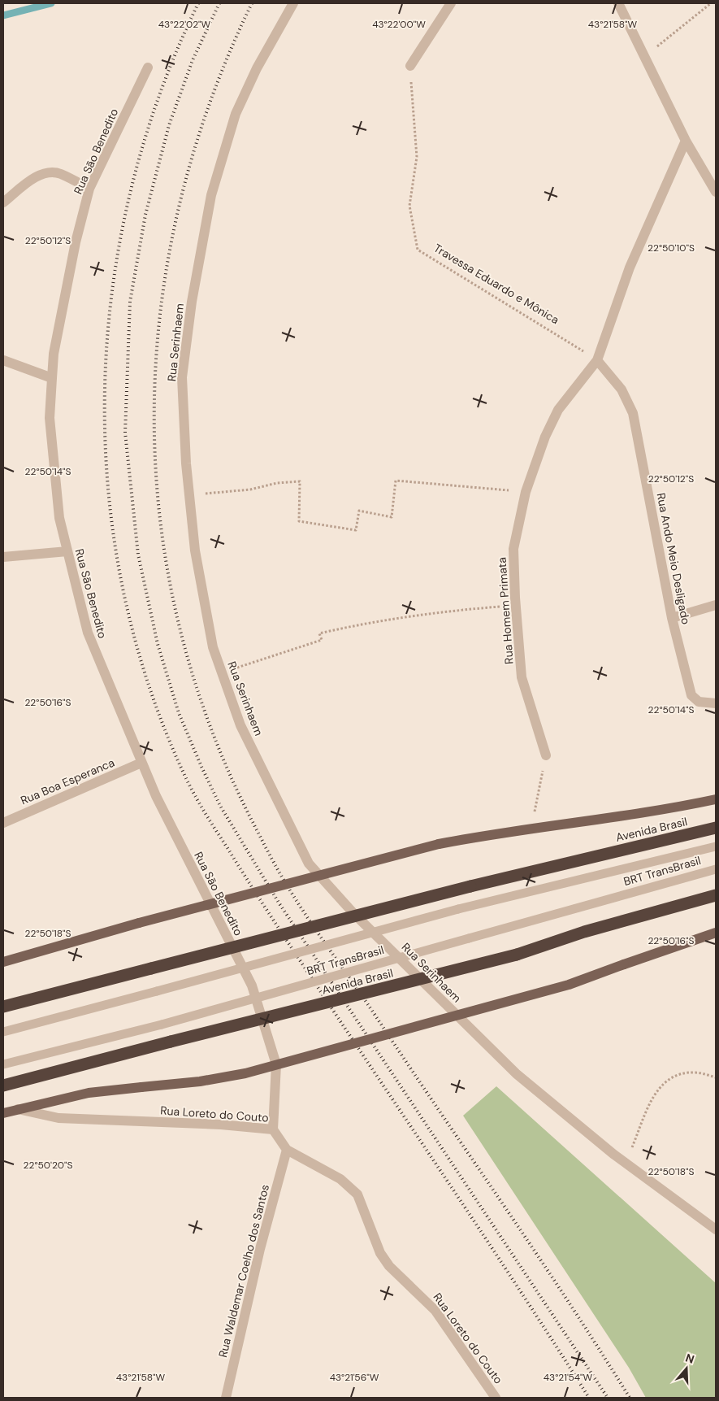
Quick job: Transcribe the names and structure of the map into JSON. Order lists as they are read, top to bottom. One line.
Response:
{"streets":{"highway":["Avenida Brasil"],"street":["Rua Sāo Benedito","Rua Serinhaem","Rua Ando Meio Desligado","Rua Homem Primata","Rua Boa Esperanca","Rua Loreto do Couto","Rua Waldemar Coelho dos Santos"],"lane":["BRT TransBrasil"],"path":["Travessa Eduardo e Mônica"]},"crossings":[["Rua Sāo Benedito","Rua Boa Esperanca"],["Rua Sāo Benedito","Rua Loreto do Couto"],["Travessa Eduardo e Mônica","Rua Ando Meio Desligado"],["Travessa Eduardo e Mônica","Rua Homem Primata"],["Rua Ando Meio Desligado","Rua Homem Primata"],["Rua Loreto do Couto","Rua Waldemar Coelho dos Santos"]],"north":"top","coordinates":["43°22'00\"W","43°22'02\"W","43°21'58\"W","22°50'12\"S","22°50'10\"S","22°50'14\"S","22°50'16\"S","22°50'18\"S","22°50'20\"S","43°21'56\"W","43°21'54\"W"]}
